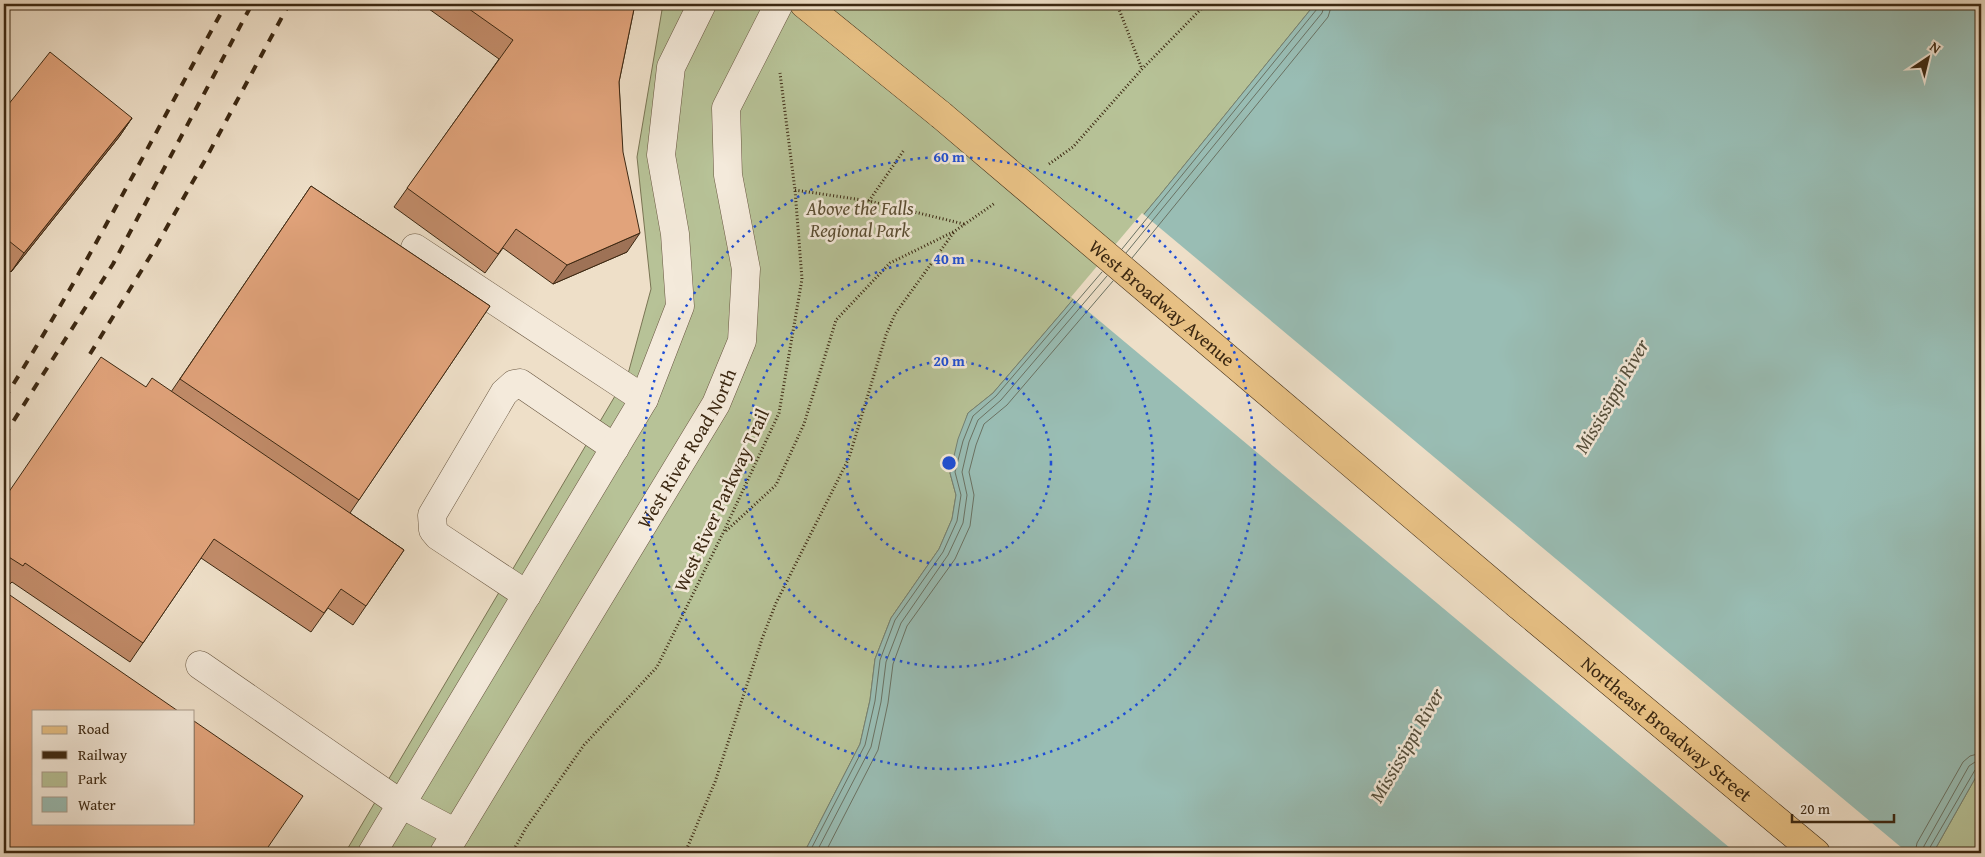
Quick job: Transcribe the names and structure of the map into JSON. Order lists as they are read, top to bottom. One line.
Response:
{"streets":{"main road":["West Broadway Avenue","Northeast Broadway Street"],"street":["West River Road North"],"path":["West River Parkway Trail"]},"crossings":[["West Broadway Avenue","Northeast Broadway Street"]],"water":["Mississippi River"],"parks":["Above the Falls Regional Park"],"legend":["Road","Railway","Park","Water"],"scale_bar":"20 m","north":"top right","rings":["60 m","40 m","20 m"]}
